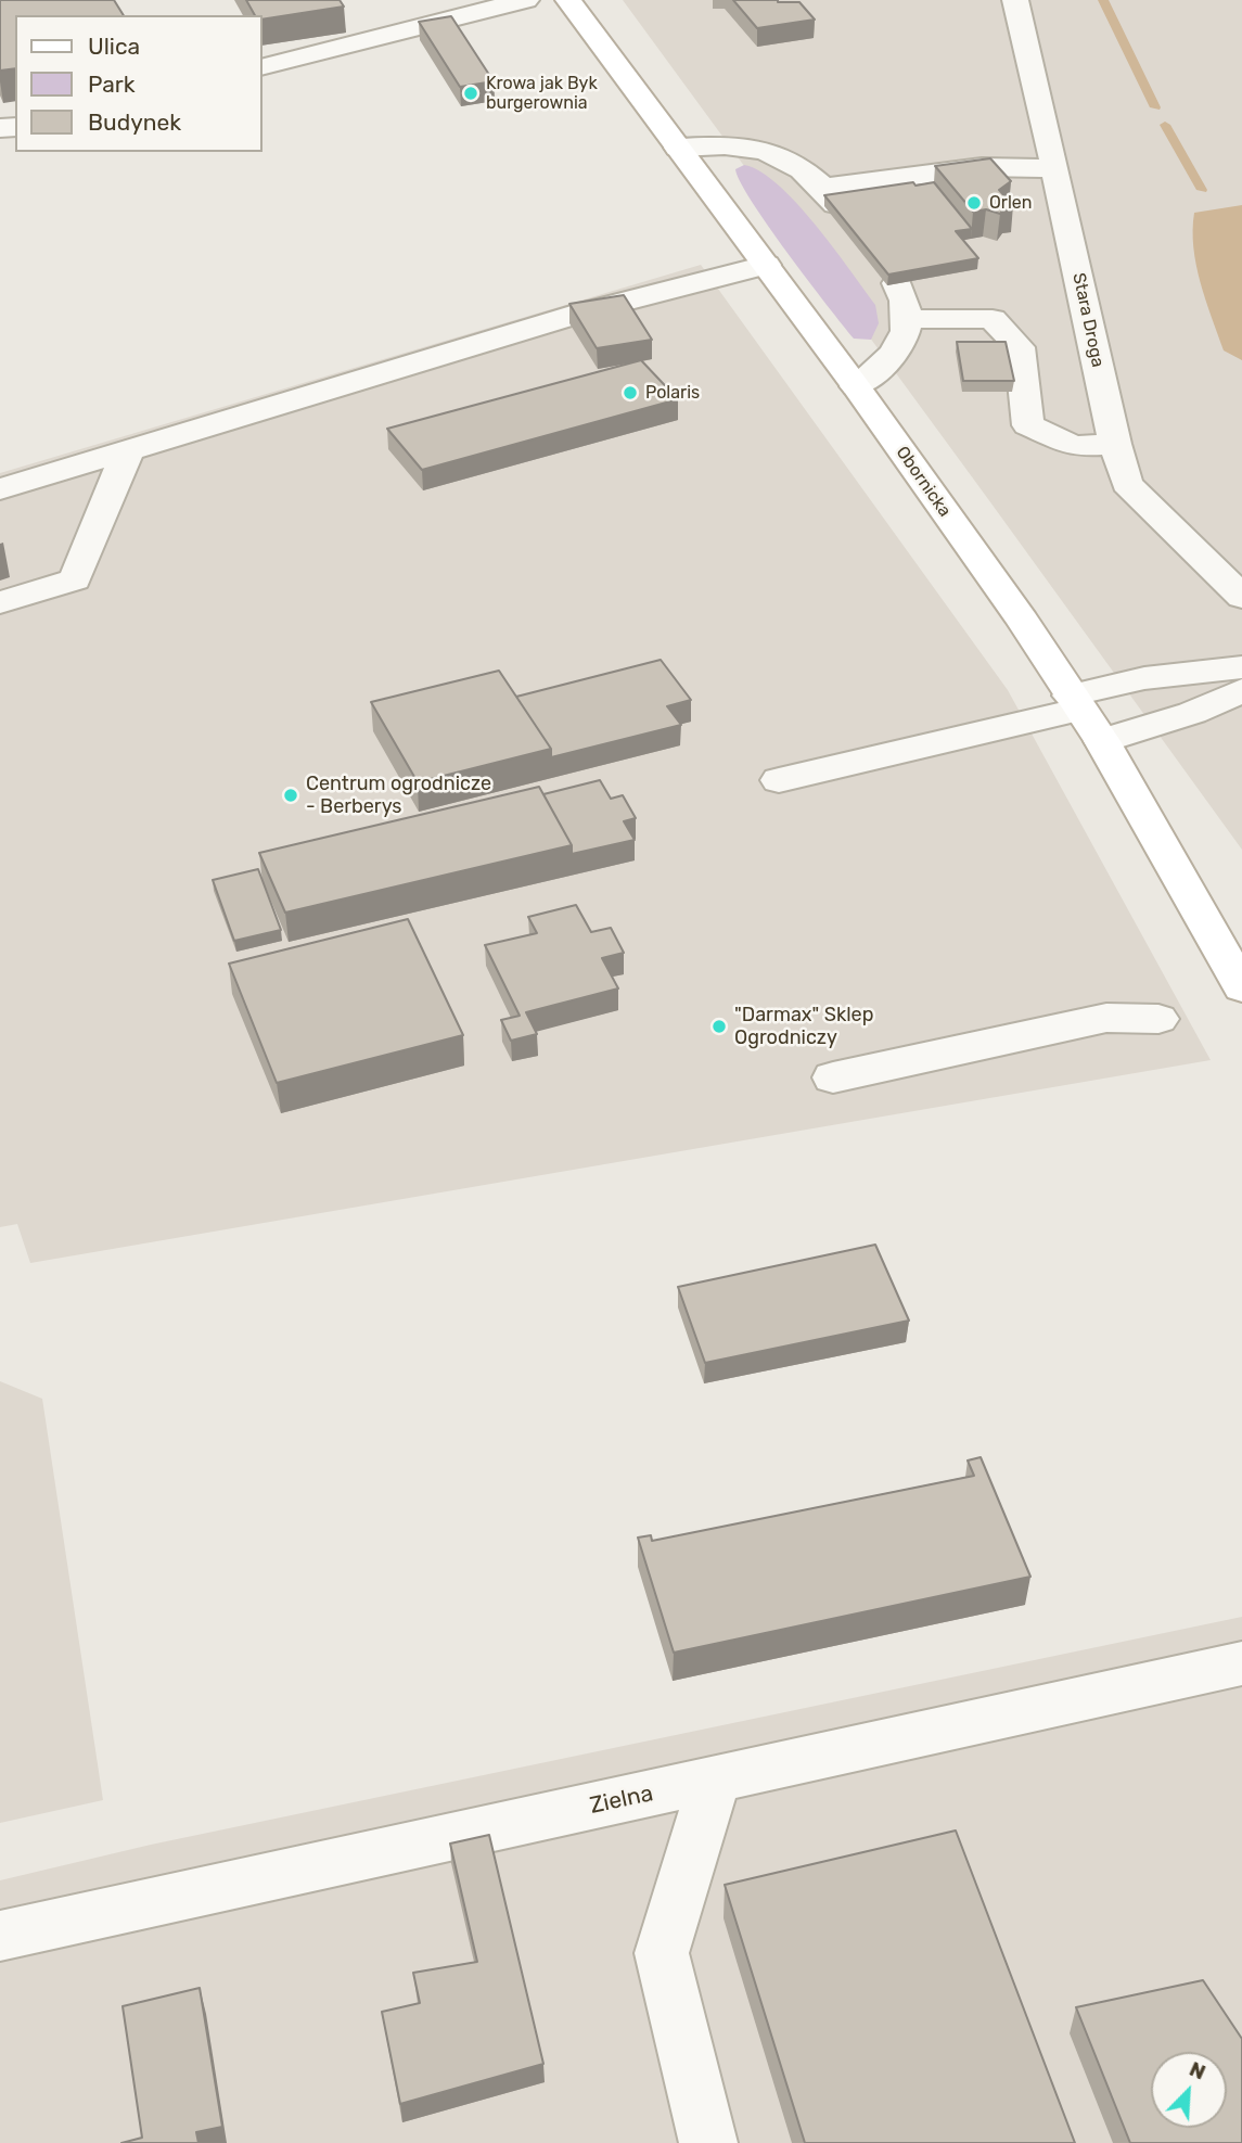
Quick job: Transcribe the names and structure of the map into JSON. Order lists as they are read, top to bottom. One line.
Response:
{"streets":{"main road":["Obornicka"],"street":["Stara Droga","Zielna"]},"places":["Krowa jak Byk burgerownia","Orlen","Polaris","Centrum ogrodnicze - Berberys","\"Darmax\" Sklep Ogrodniczy"],"legend":["Ulica","Park","Budynek"],"north":"top right"}
